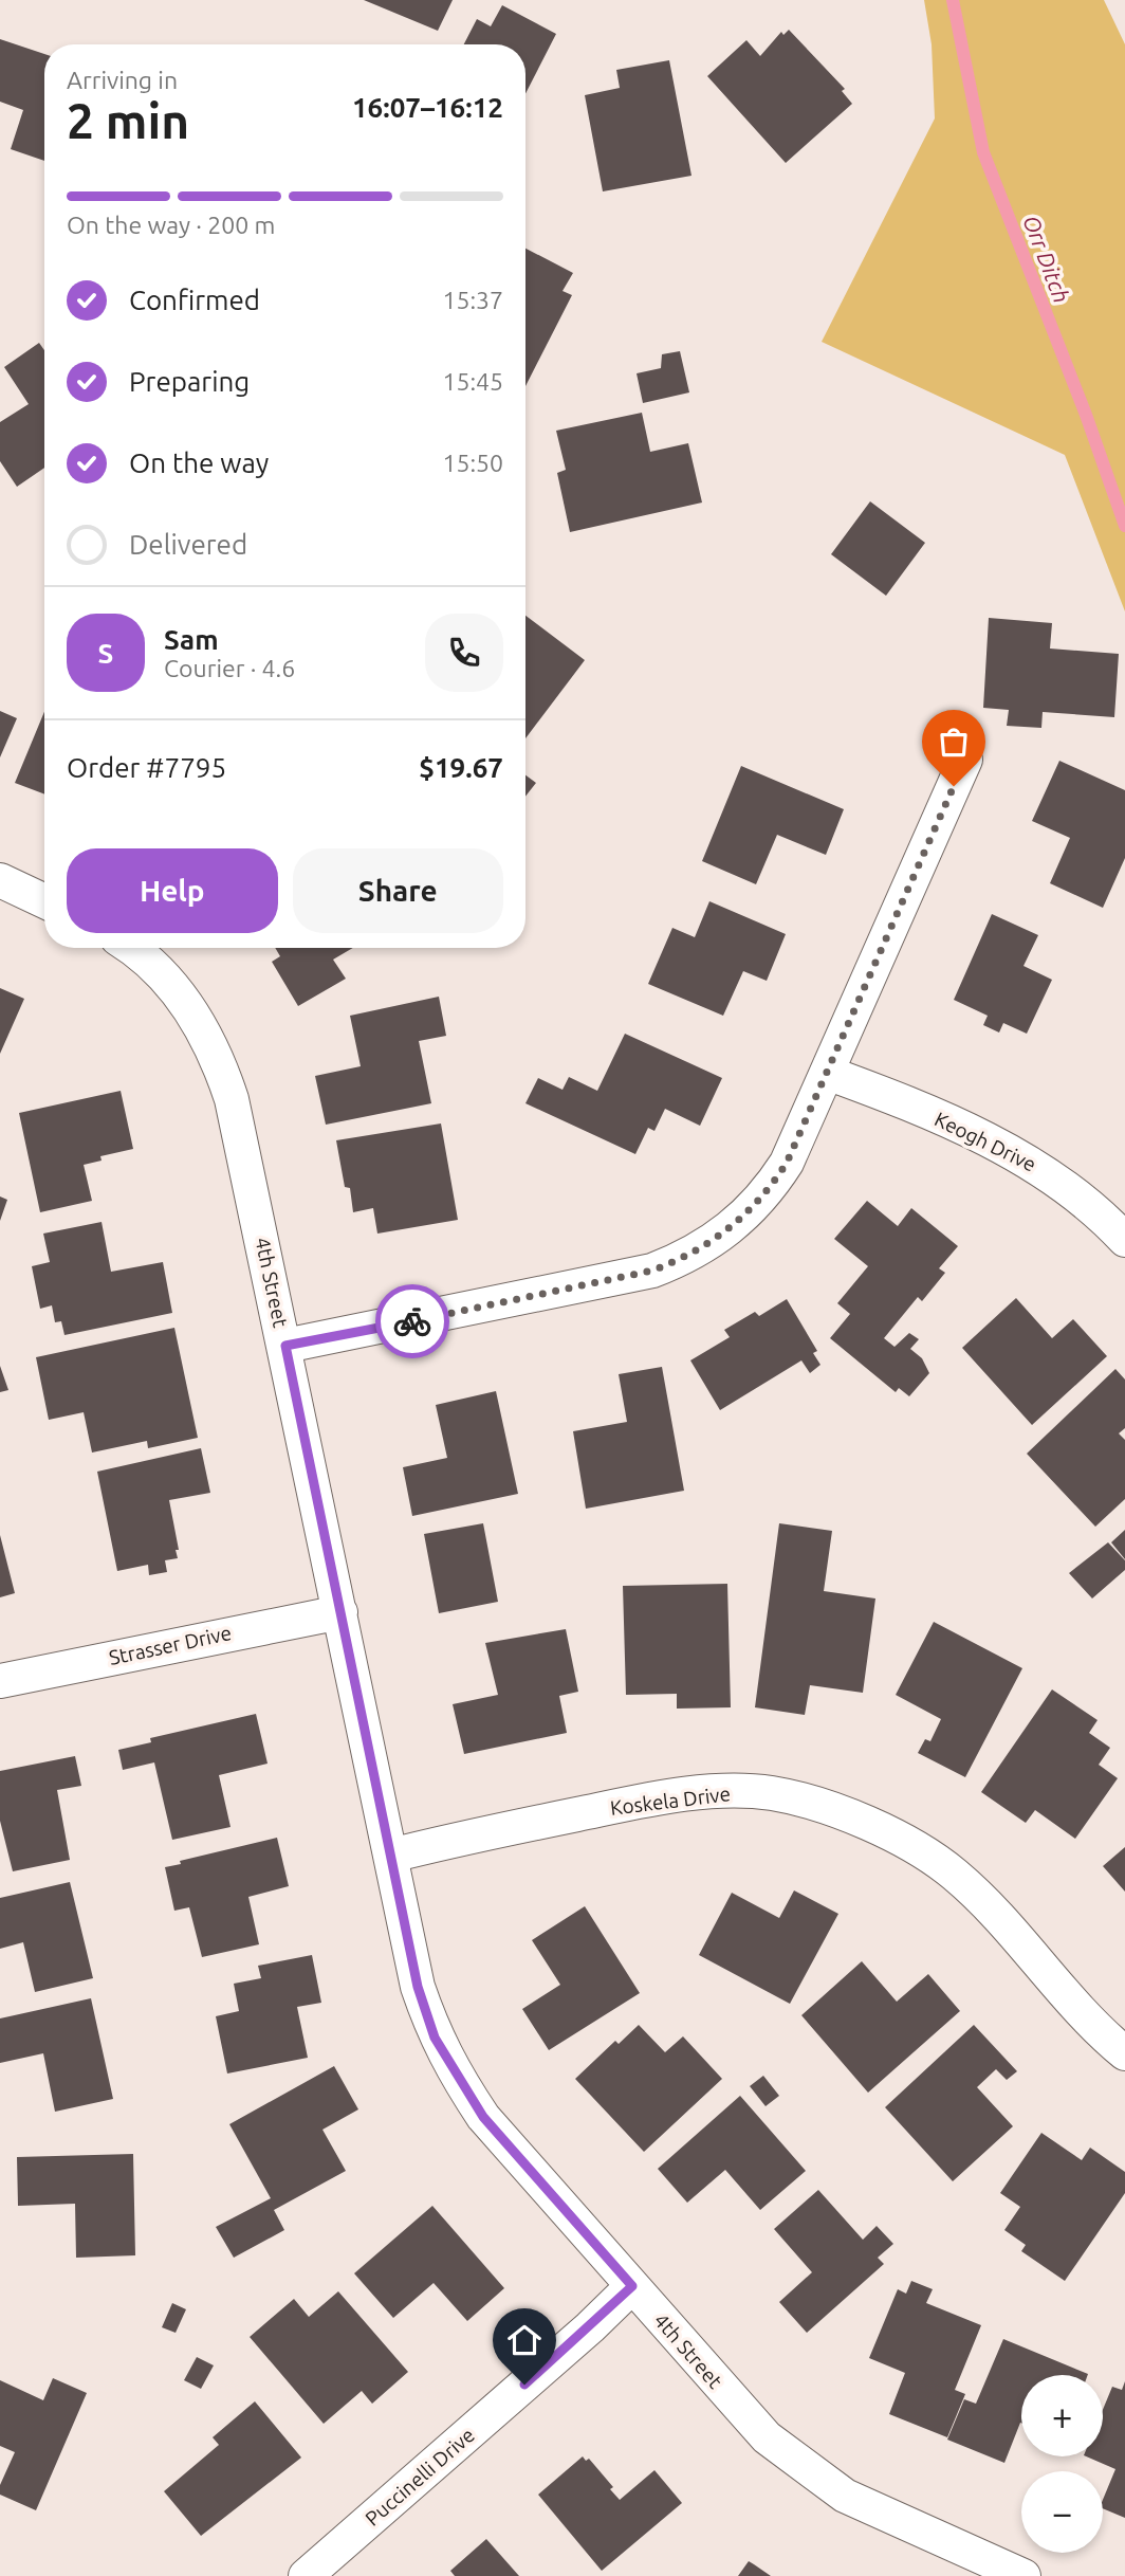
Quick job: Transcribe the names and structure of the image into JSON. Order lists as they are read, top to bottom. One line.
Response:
{"streets":{"street":["Keogh Drive","4th Street","Strasser Drive","Koskela Drive","Puccinelli Drive"]},"crossings":[["4th Street","Strasser Drive"],["4th Street","Koskela Drive"],["4th Street","Puccinelli Drive"]],"water":["Orr Ditch"],"page":{"heading":["2 min","Arriving in","16:07–16:12"],"panel":["Sam","Courier · 4.6","Order #7795","$19.67"],"bar":"On the way · 200 m","list":[["Confirmed","15:37"],["Preparing","15:45"],["On the way","15:50"],"Delivered"],"round":"S","buttons":["Help","Share"],"map_buttons":["+","−"]}}
